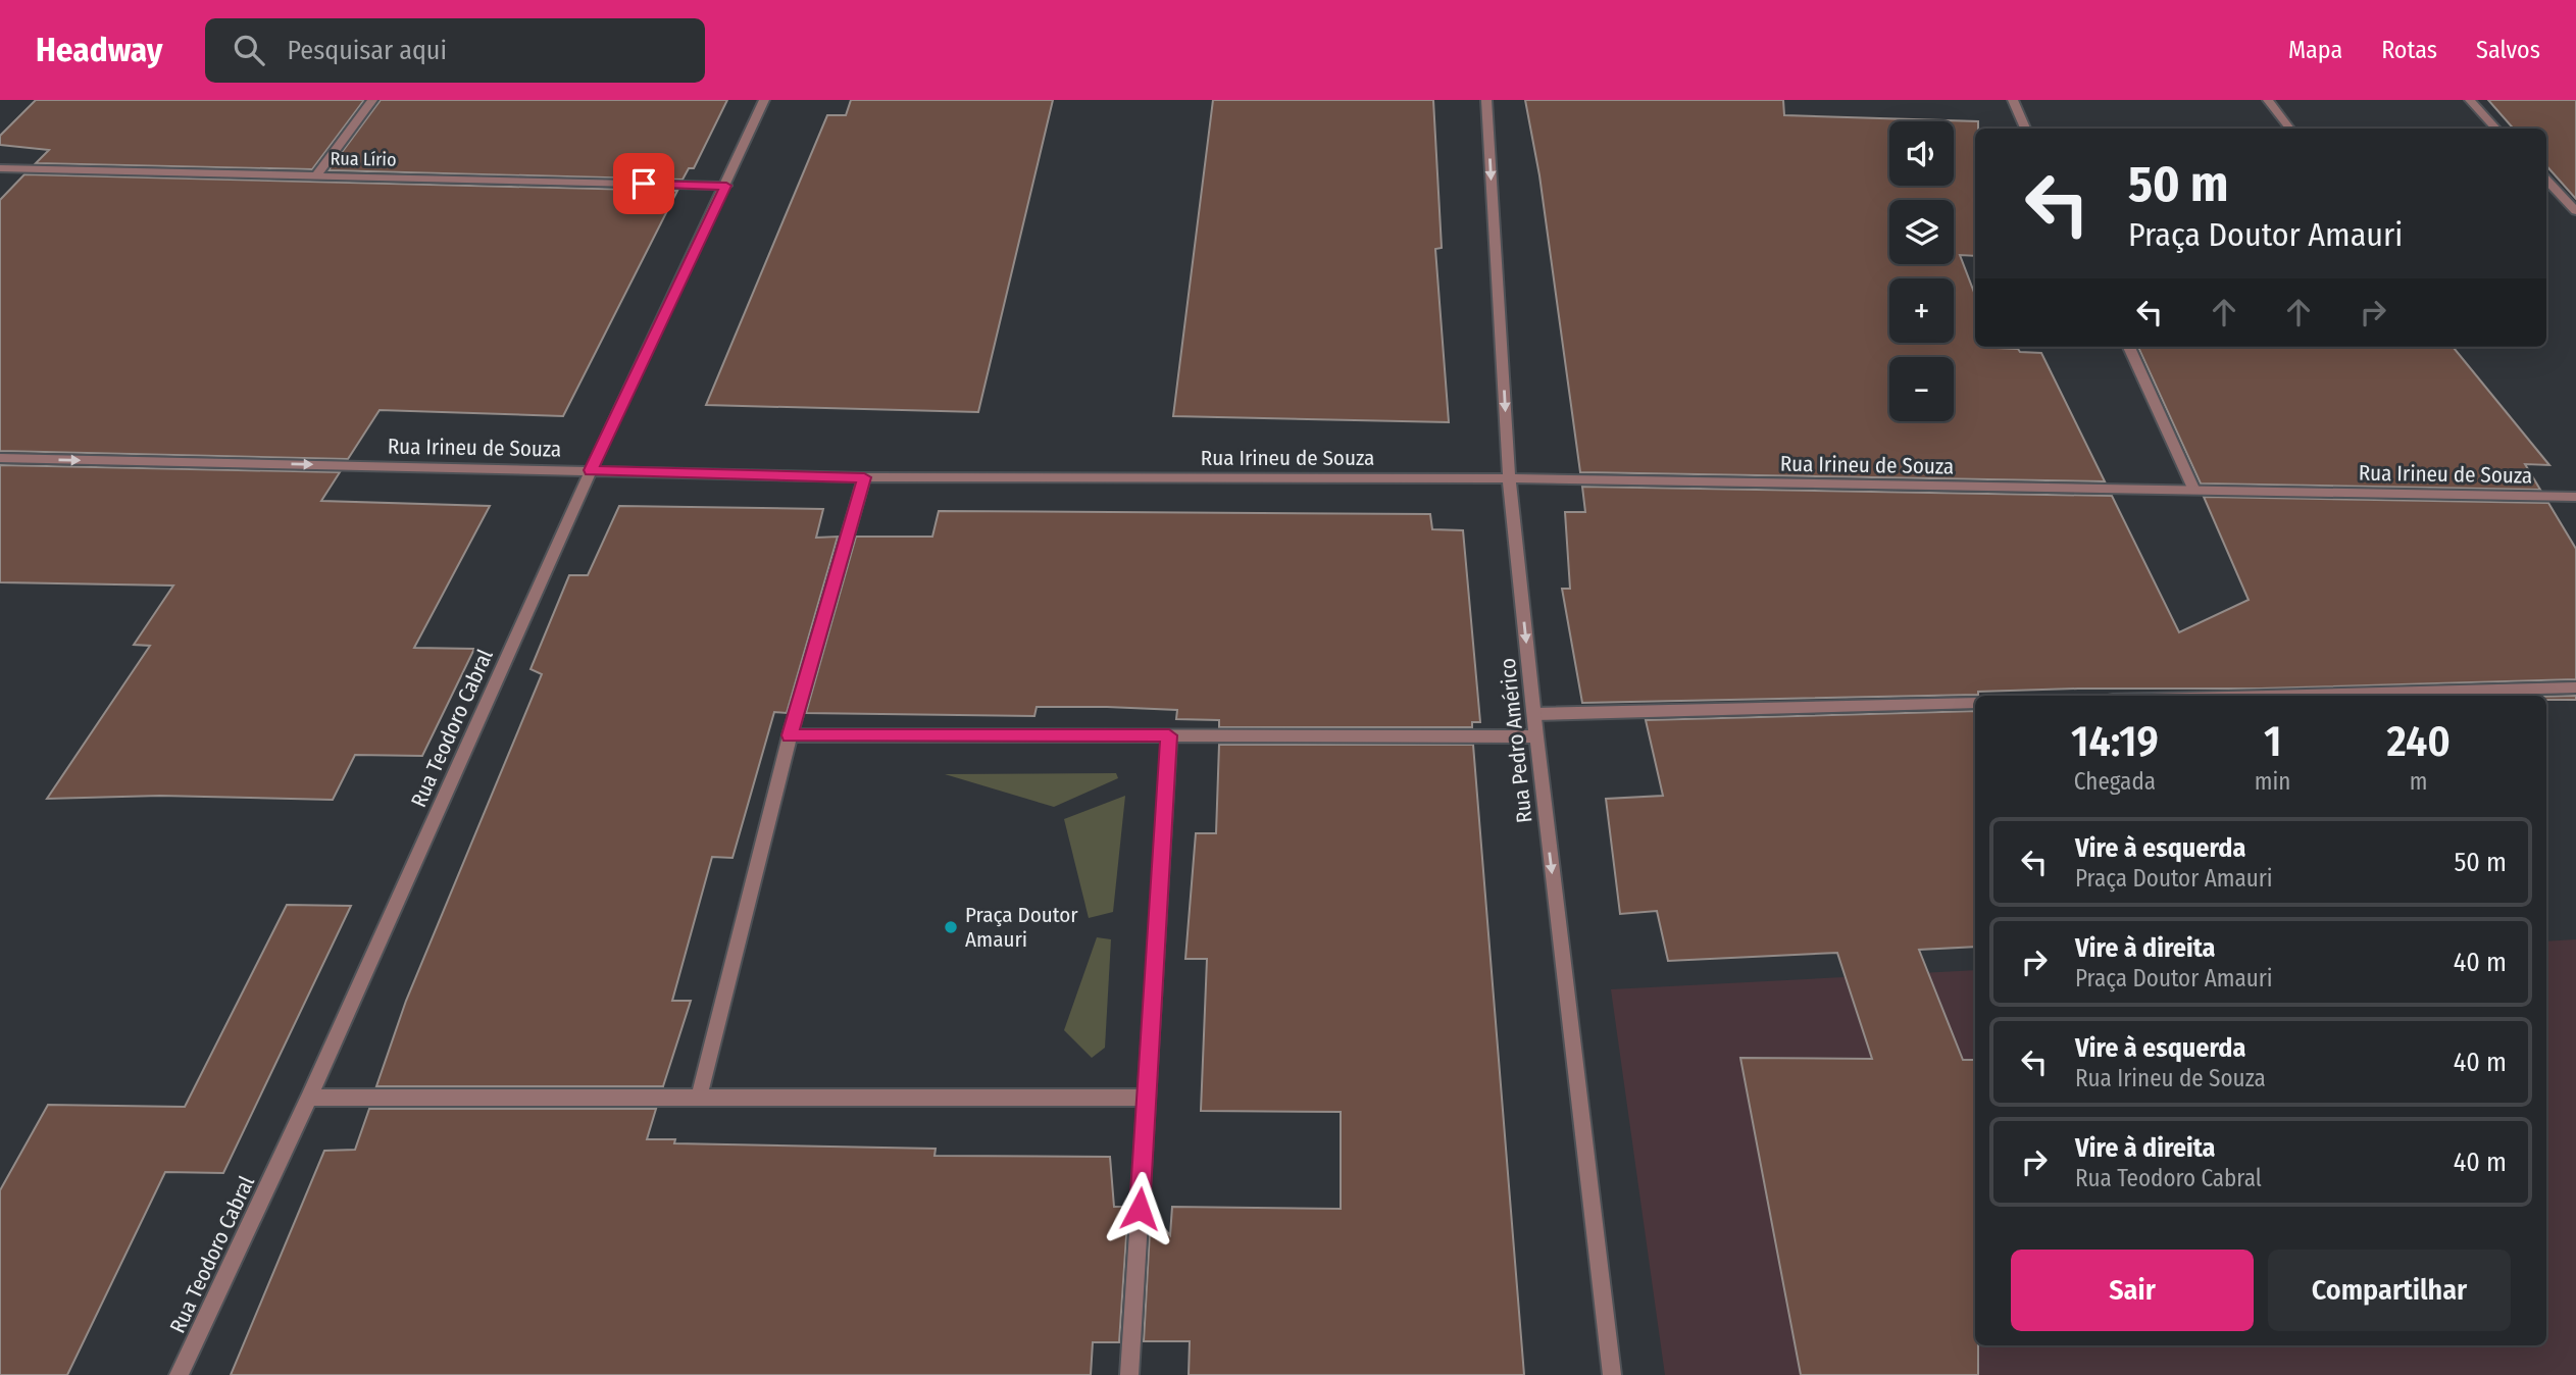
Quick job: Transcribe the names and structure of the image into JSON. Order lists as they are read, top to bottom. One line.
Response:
{"streets":{"street":["Rua Lírio","Rua Irineu de Souza","Rua Teodoro Cabral","Rua Pedro Américo"]},"crossings":[["Rua Lírio","Rua Teodoro Cabral"],["Rua Irineu de Souza","Rua Teodoro Cabral"],["Rua Irineu de Souza","Rua Pedro Américo"]],"one_way":["Rua Pedro Américo"],"places":["Praça Doutor Amauri"],"page":{"header":"Headway","search":"Pesquisar aqui","nav":["Mapa","Rotas","Salvos"],"map_buttons":["+","−"],"turn":["50 m","Praça Doutor Amauri"],"eta":["14:19","Chegada","1","min","240","m"],"list":[{"name":"Vire à esquerda","note":"Praça Doutor Amauri","value":"50 m"},{"name":"Vire à direita","note":"Praça Doutor Amauri","value":"40 m"},{"name":"Vire à esquerda","note":"Rua Irineu de Souza","value":"40 m"},{"name":"Vire à direita","note":"Rua Teodoro Cabral","value":"40 m"}],"buttons":["Sair","Compartilhar"]}}
